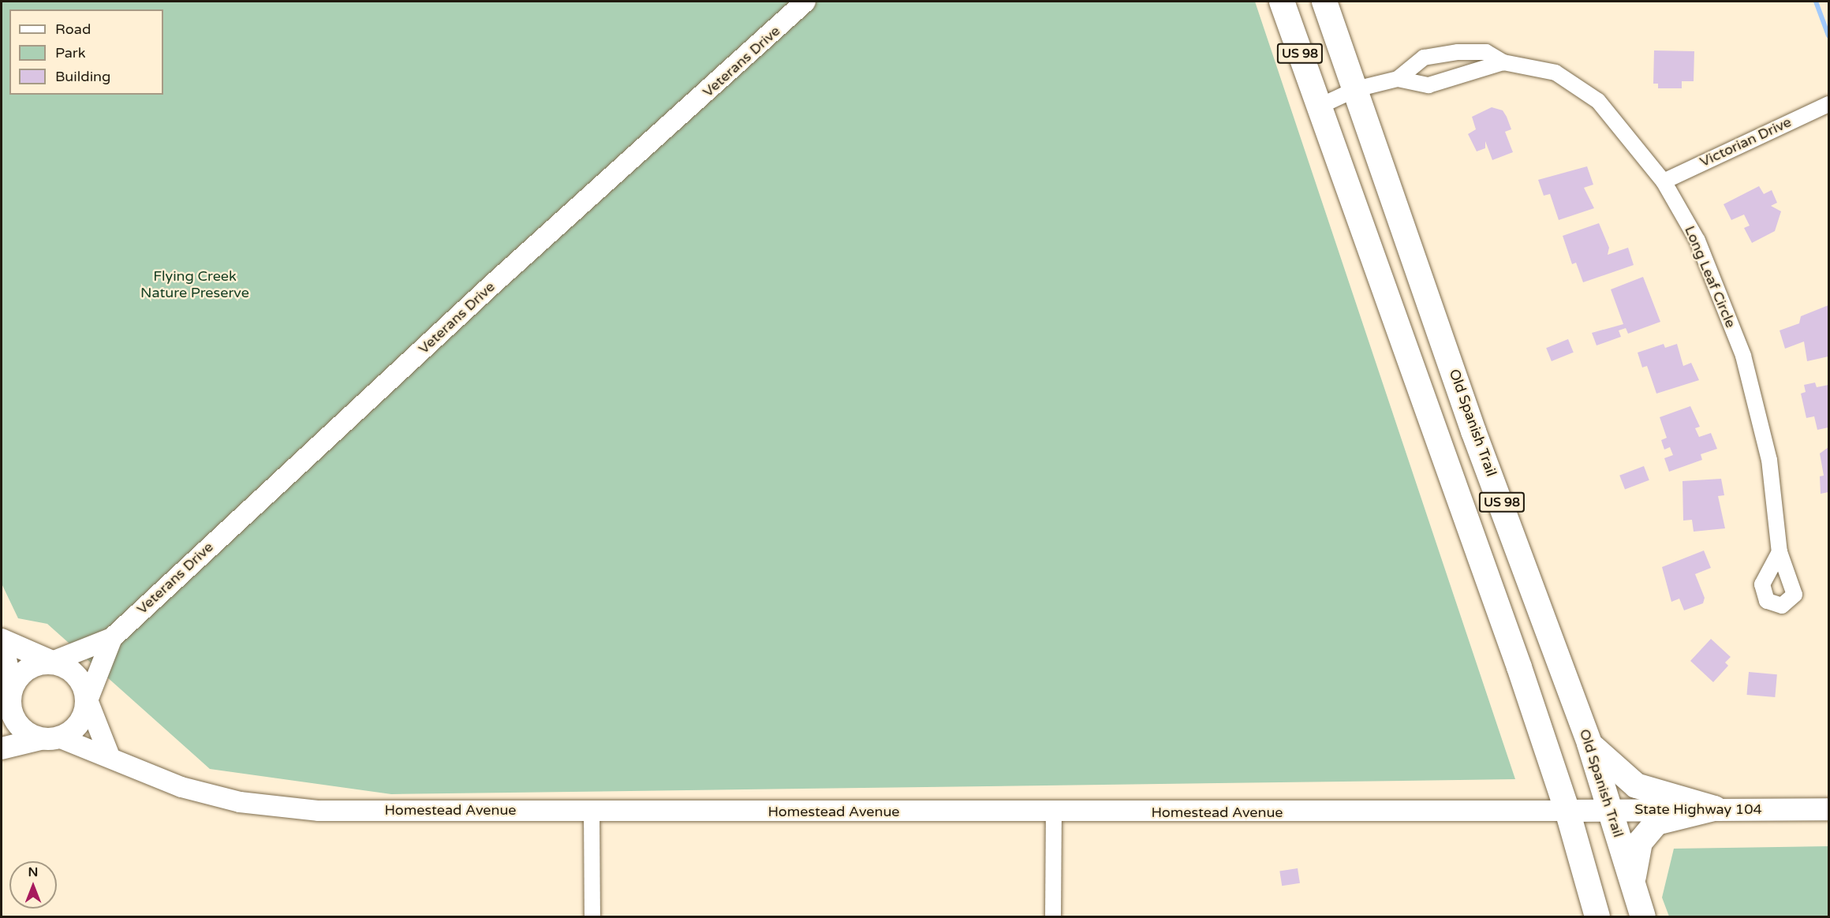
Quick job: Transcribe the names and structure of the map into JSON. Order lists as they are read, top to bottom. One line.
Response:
{"streets":{"main road":["US 98","Old Spanish Trail","State Highway 104"],"street":["Veterans Drive","Victorian Drive","Long Leaf Circle","Homestead Avenue"]},"crossings":[["US 98","Long Leaf Circle"],["US 98","Old Spanish Trail"],["US 98","State Highway 104"],["US 98","Homestead Avenue"],["Veterans Drive","Homestead Avenue"],["Victorian Drive","Long Leaf Circle"],["Long Leaf Circle","Old Spanish Trail"],["Old Spanish Trail","State Highway 104"],["State Highway 104","Homestead Avenue"]],"parks":["Flying Creek Nature Preserve"],"legend":["Road","Park","Building"],"north":"top"}
